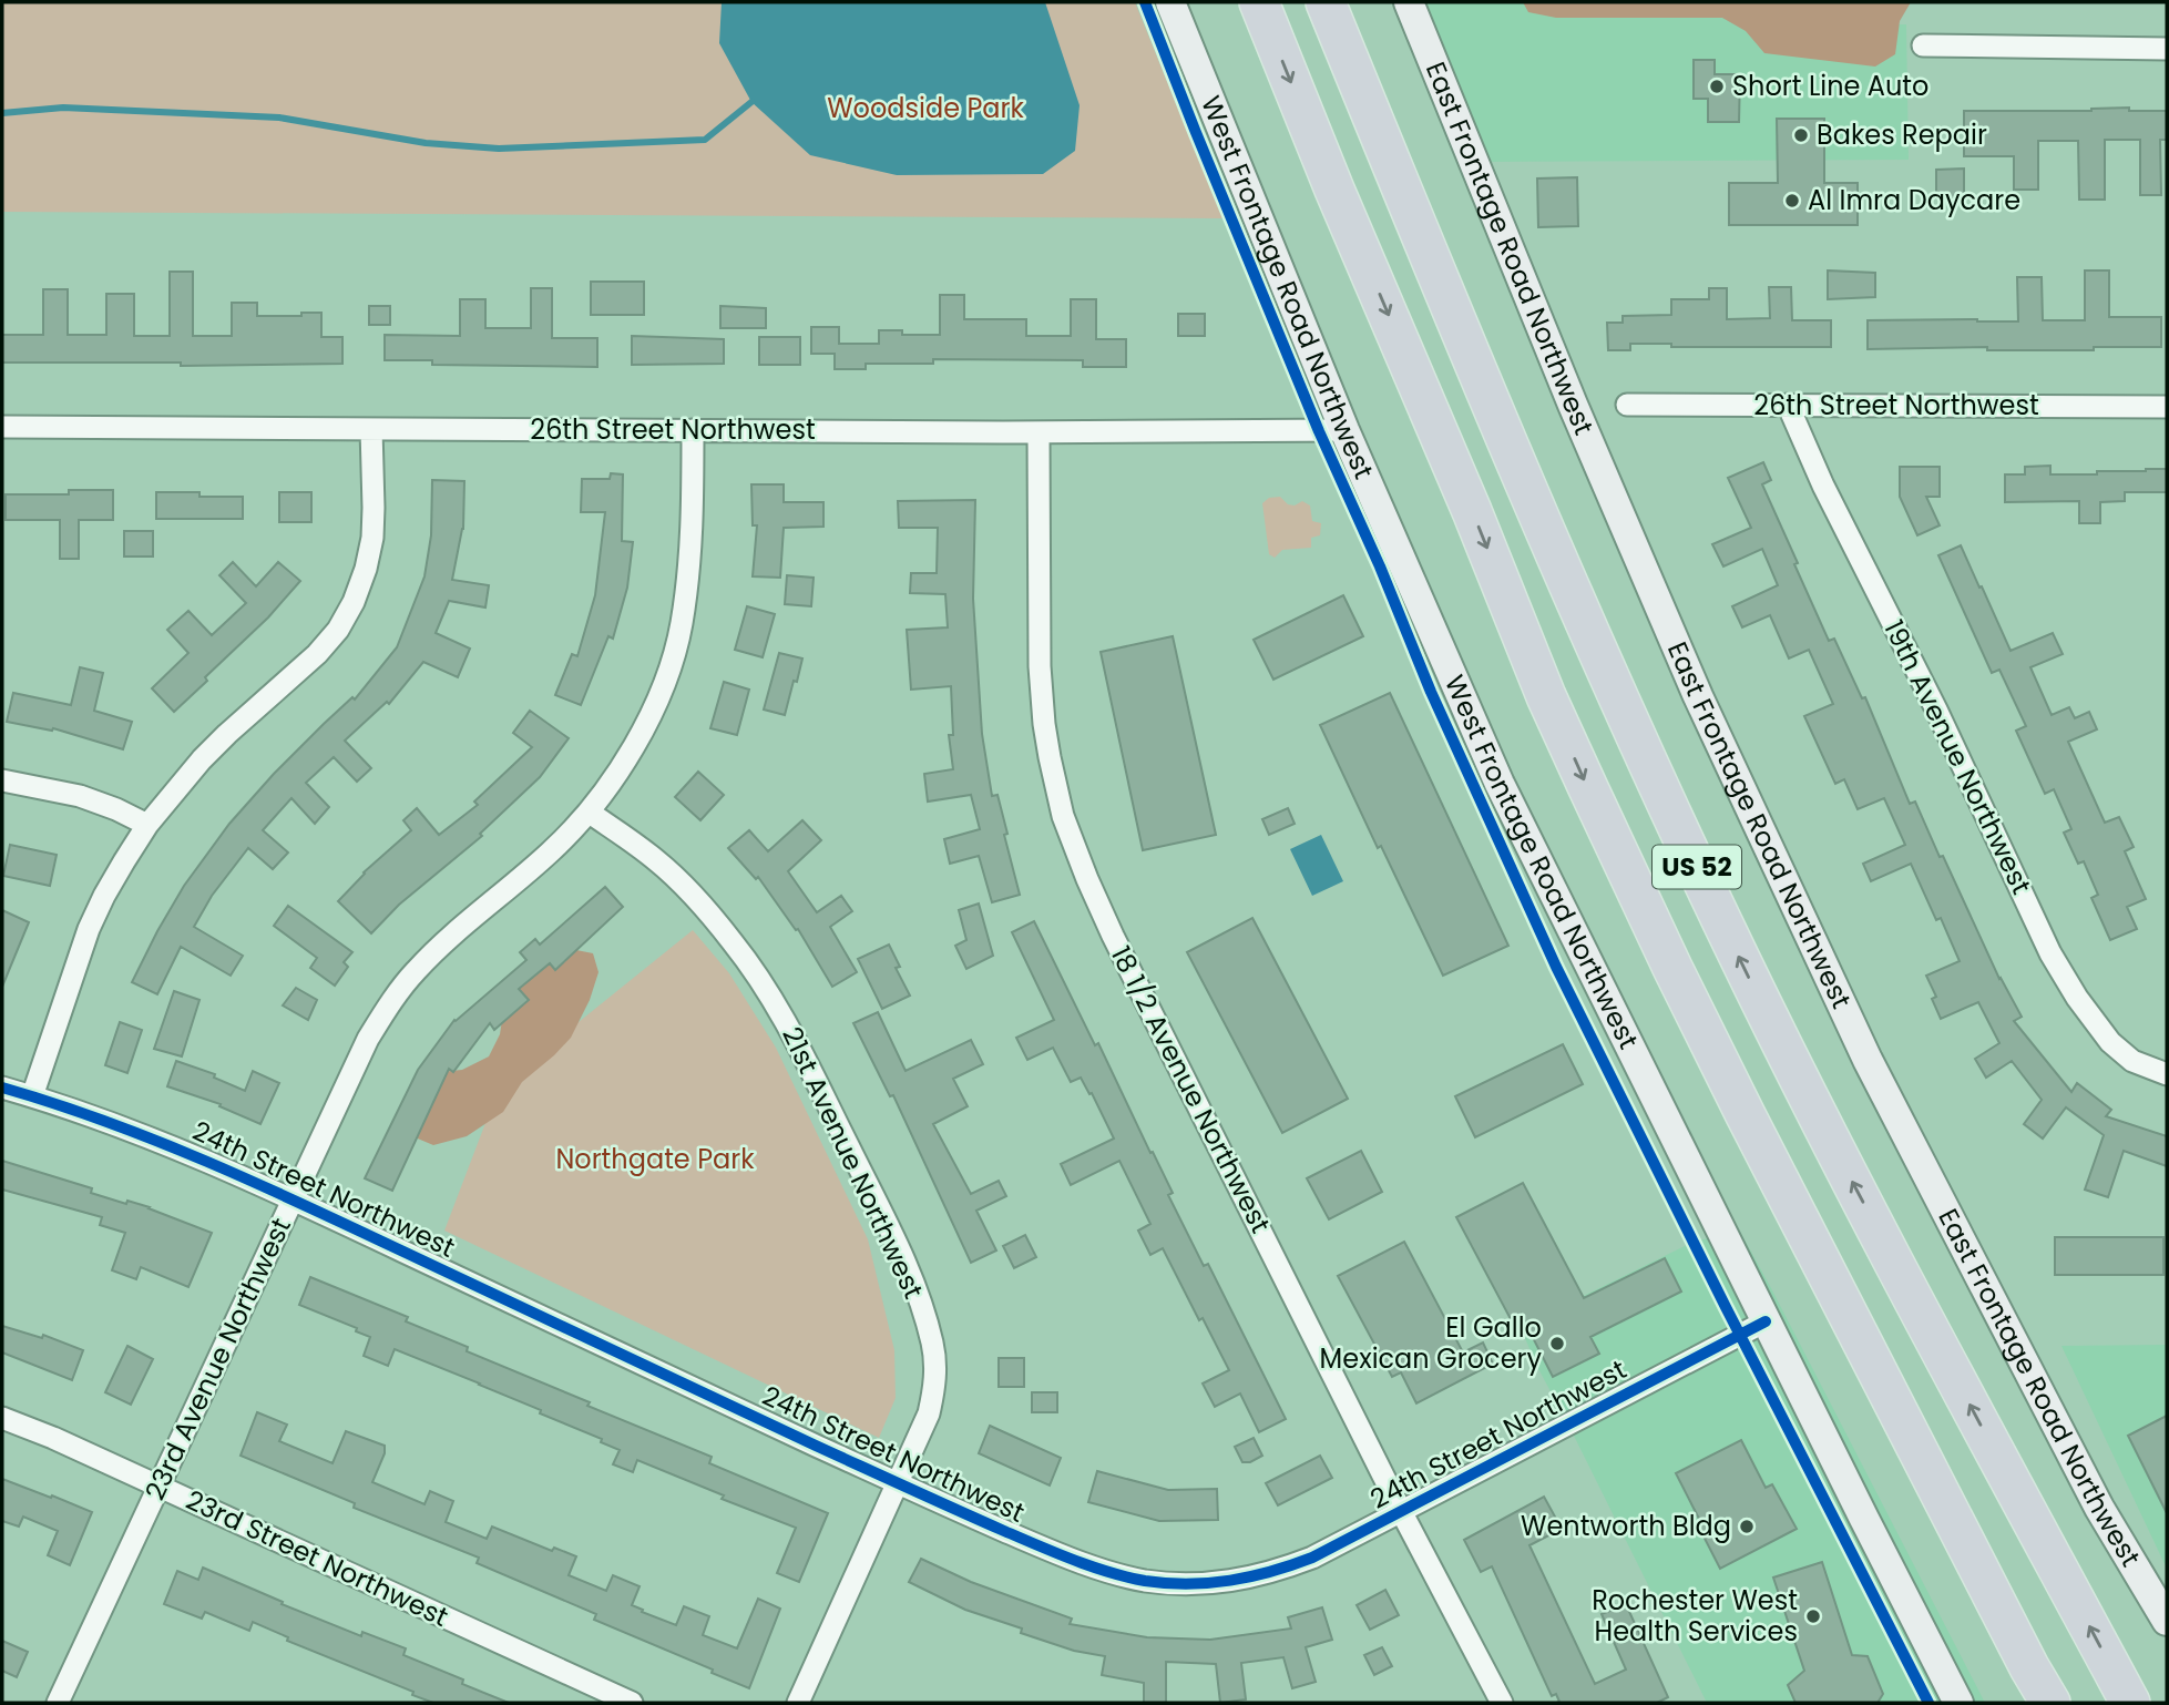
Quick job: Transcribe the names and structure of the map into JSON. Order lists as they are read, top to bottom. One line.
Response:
{"streets":{"highway":["US 52"],"street":["East Frontage Road Northwest","West Frontage Road Northwest","26th Street Northwest","19th Avenue Northwest","18 1/2 Avenue Northwest","21st Avenue Northwest","24th Street Northwest","23rd Avenue Northwest","23rd Street Northwest"]},"crossings":[["West Frontage Road Northwest","26th Street Northwest"],["West Frontage Road Northwest","24th Street Northwest"],["26th Street Northwest","19th Avenue Northwest"],["26th Street Northwest","18 1/2 Avenue Northwest"],["26th Street Northwest","23rd Avenue Northwest"],["18 1/2 Avenue Northwest","24th Street Northwest"],["21st Avenue Northwest","24th Street Northwest"],["21st Avenue Northwest","23rd Avenue Northwest"],["24th Street Northwest","23rd Avenue Northwest"],["23rd Avenue Northwest","23rd Street Northwest"]],"parks":["Woodside Park","Northgate Park"],"places":["Short Line Auto","Bakes Repair","Al Imra Daycare","El Gallo Mexican Grocery","Wentworth Bldg","Rochester West Health Services"]}
